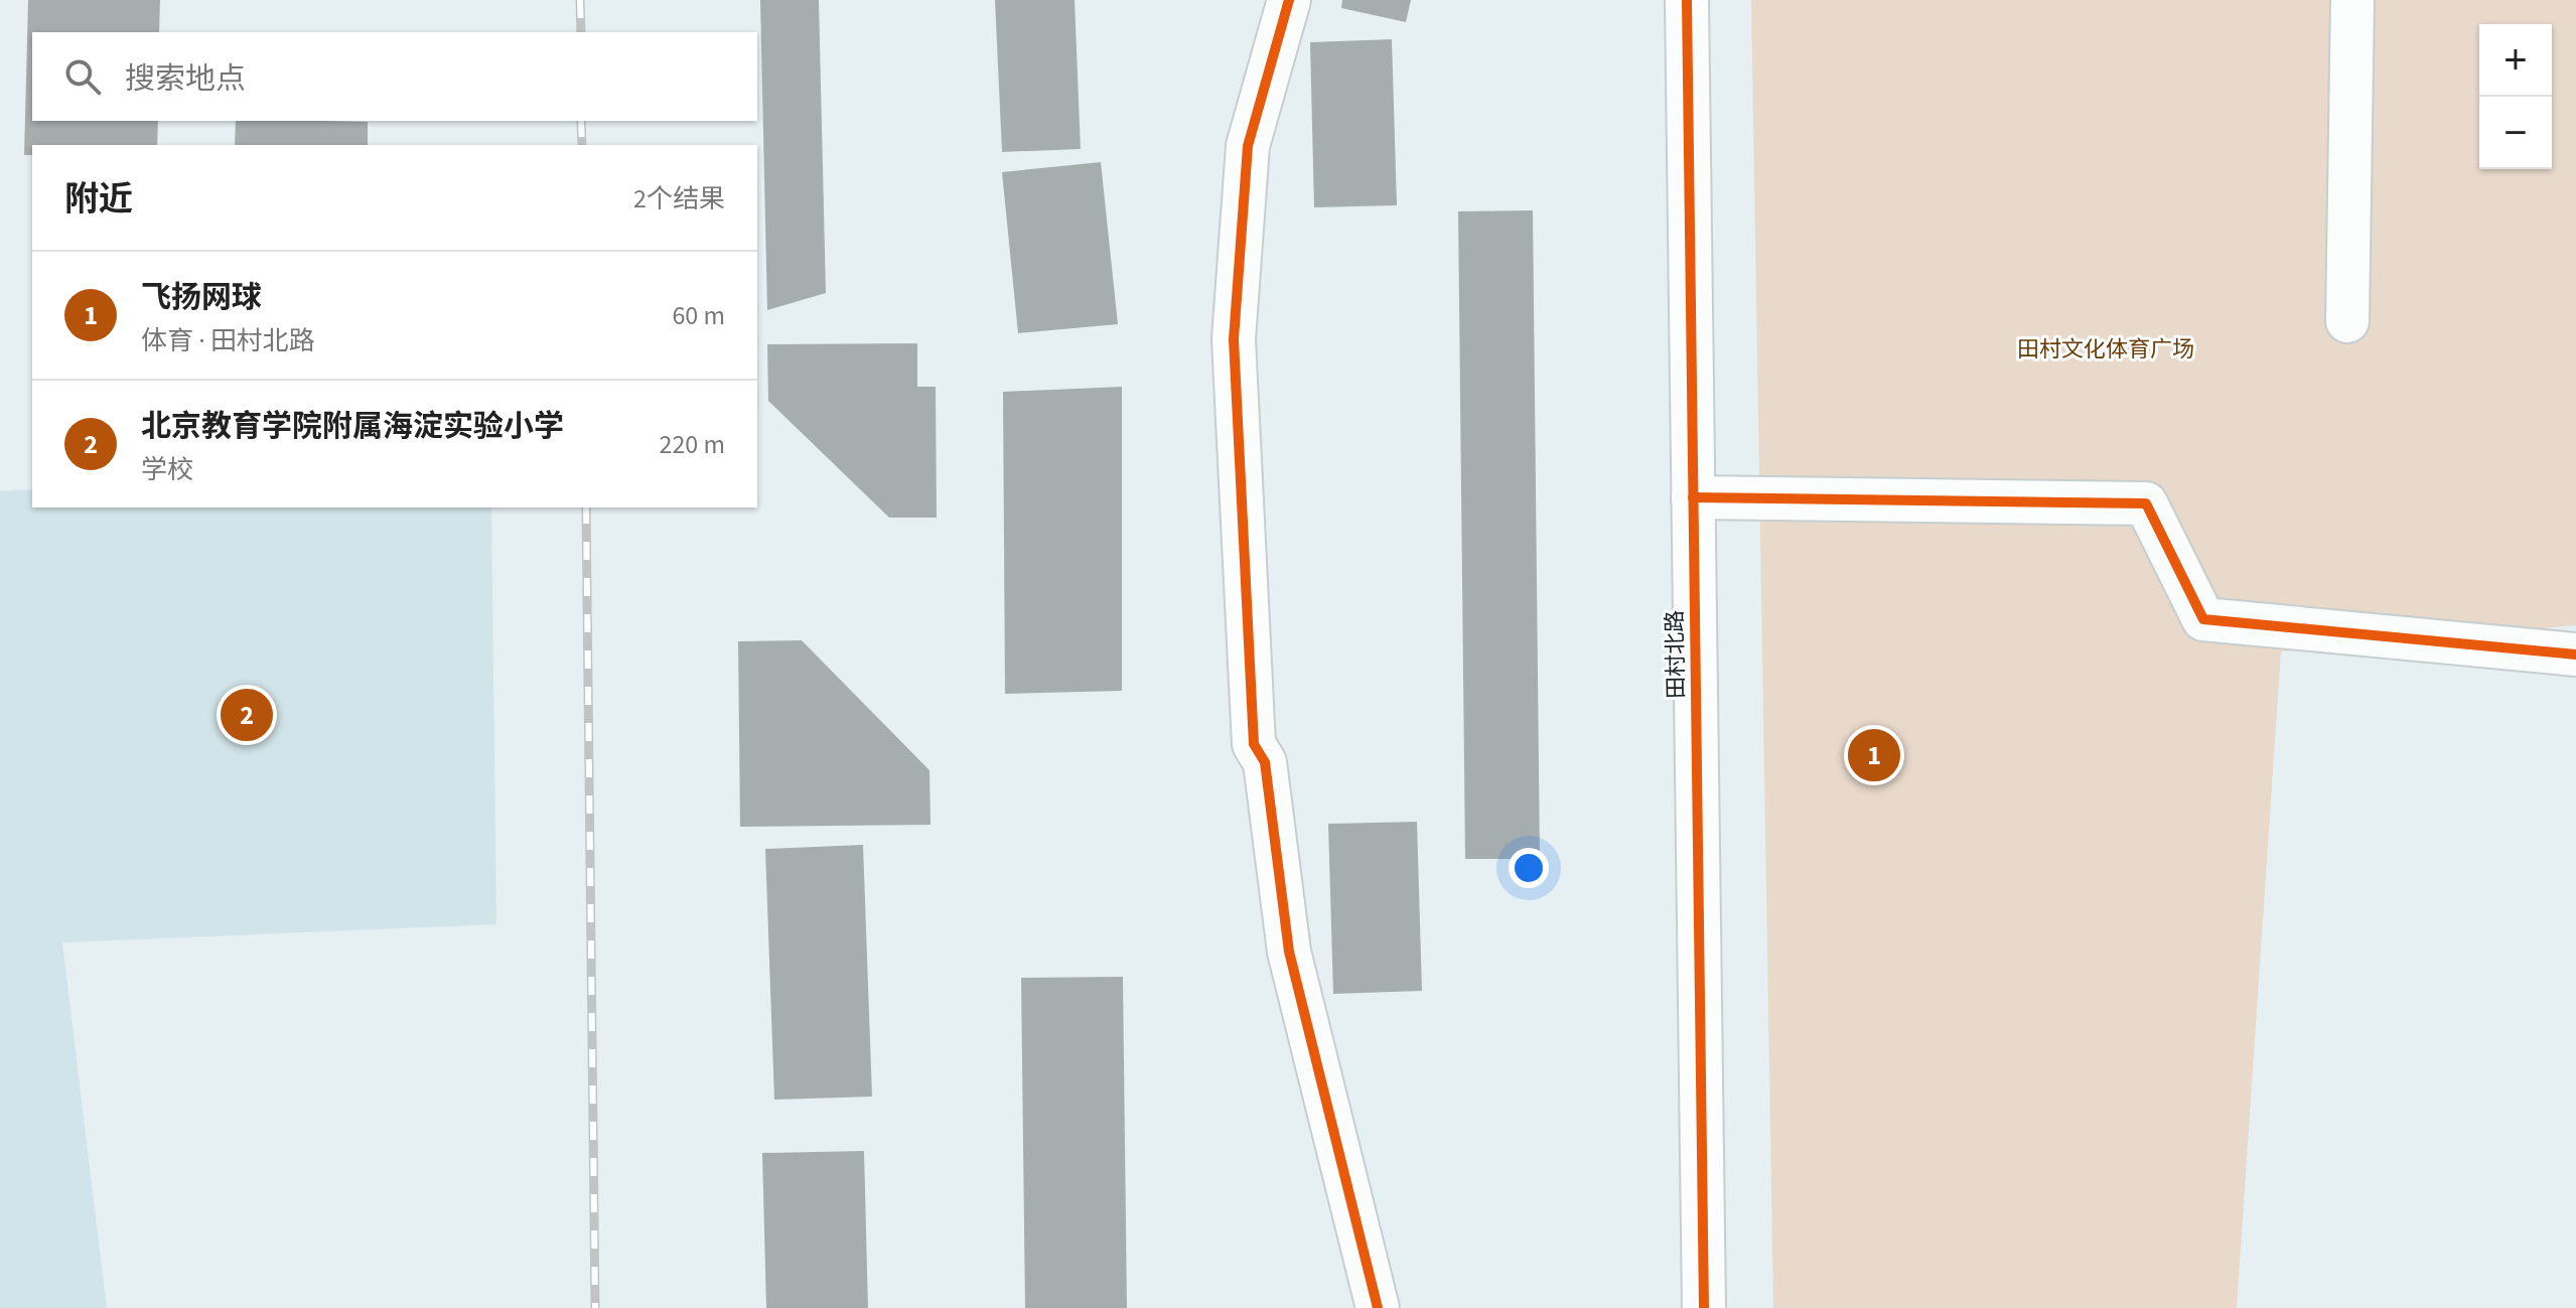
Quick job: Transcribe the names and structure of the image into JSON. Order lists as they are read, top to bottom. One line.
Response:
{"streets":{"street":["田村北路"]},"parks":["田村文化体育广场"],"page":{"map_buttons":["+","−"],"search":"搜索地点","heading":["附近","2个结果"],"list":[{"mark":"1","name":"飞扬网球","note":"体育 · 田村北路","value":"60 m"},{"mark":"2","name":"北京教育学院附属海淀实验小学","note":"学校","value":"220 m"}],"pins":["2","1"]}}
